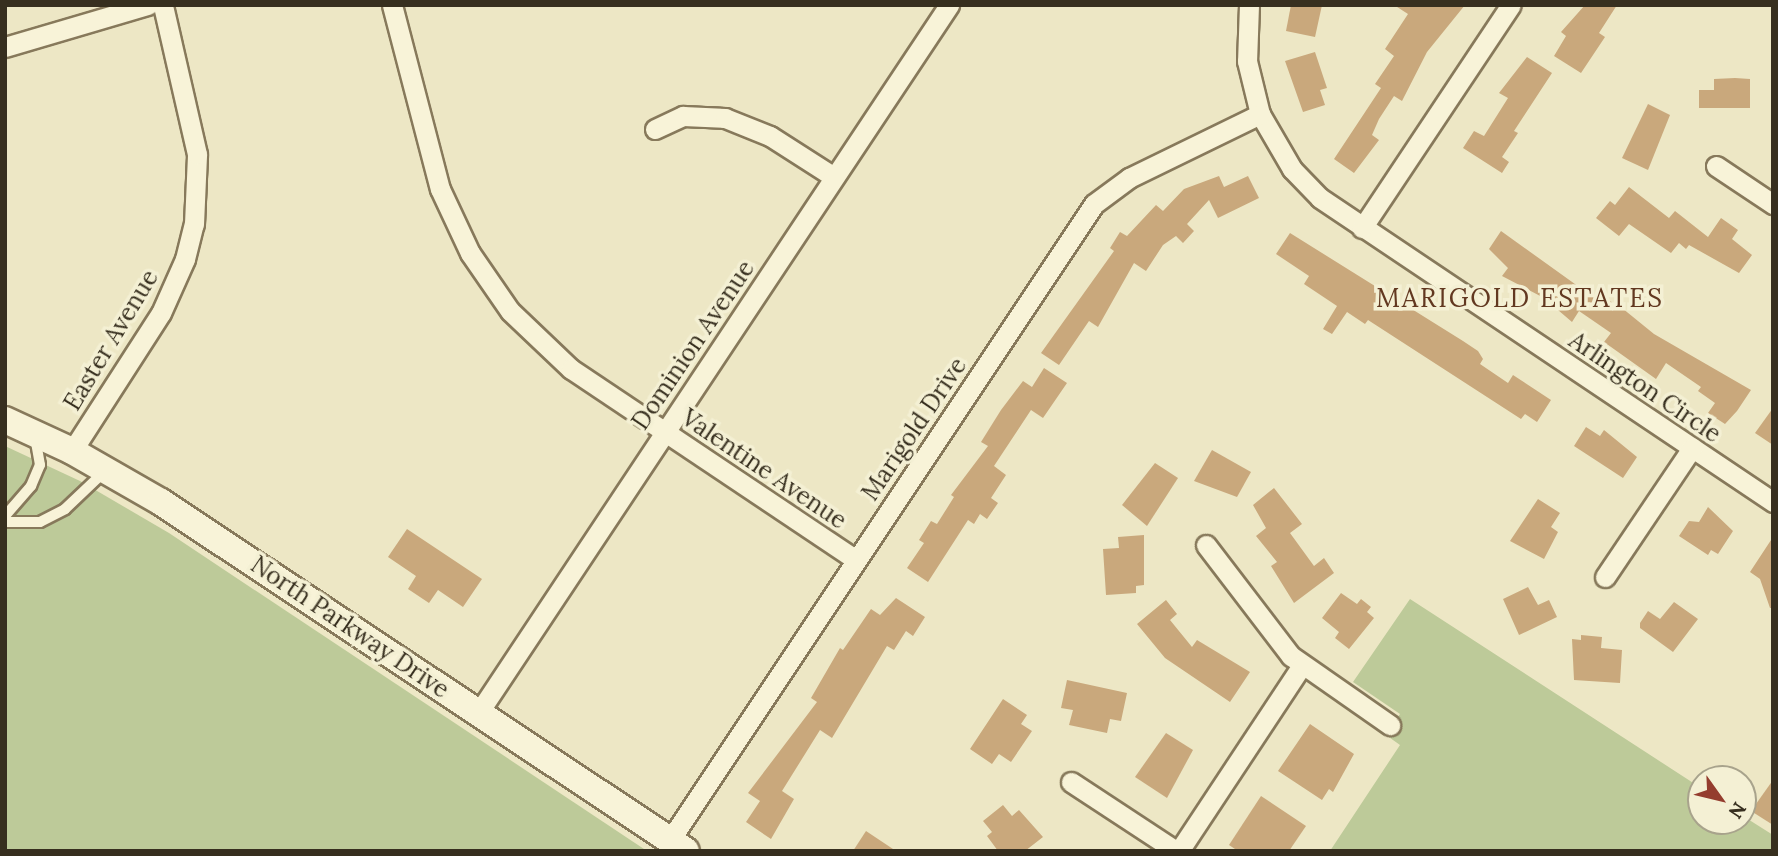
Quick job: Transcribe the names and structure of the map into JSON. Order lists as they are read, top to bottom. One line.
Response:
{"streets":{"main road":["North Parkway Drive"],"street":["Easter Avenue","Dominion Avenue","Arlington Circle","Marigold Drive","Valentine Avenue"]},"crossings":[["Easter Avenue","North Parkway Drive"],["Dominion Avenue","Valentine Avenue"],["Dominion Avenue","North Parkway Drive"],["Arlington Circle","Marigold Drive"],["Marigold Drive","Valentine Avenue"],["Marigold Drive","North Parkway Drive"]],"districts":["MARIGOLD ESTATES"],"north":"bottom right"}
